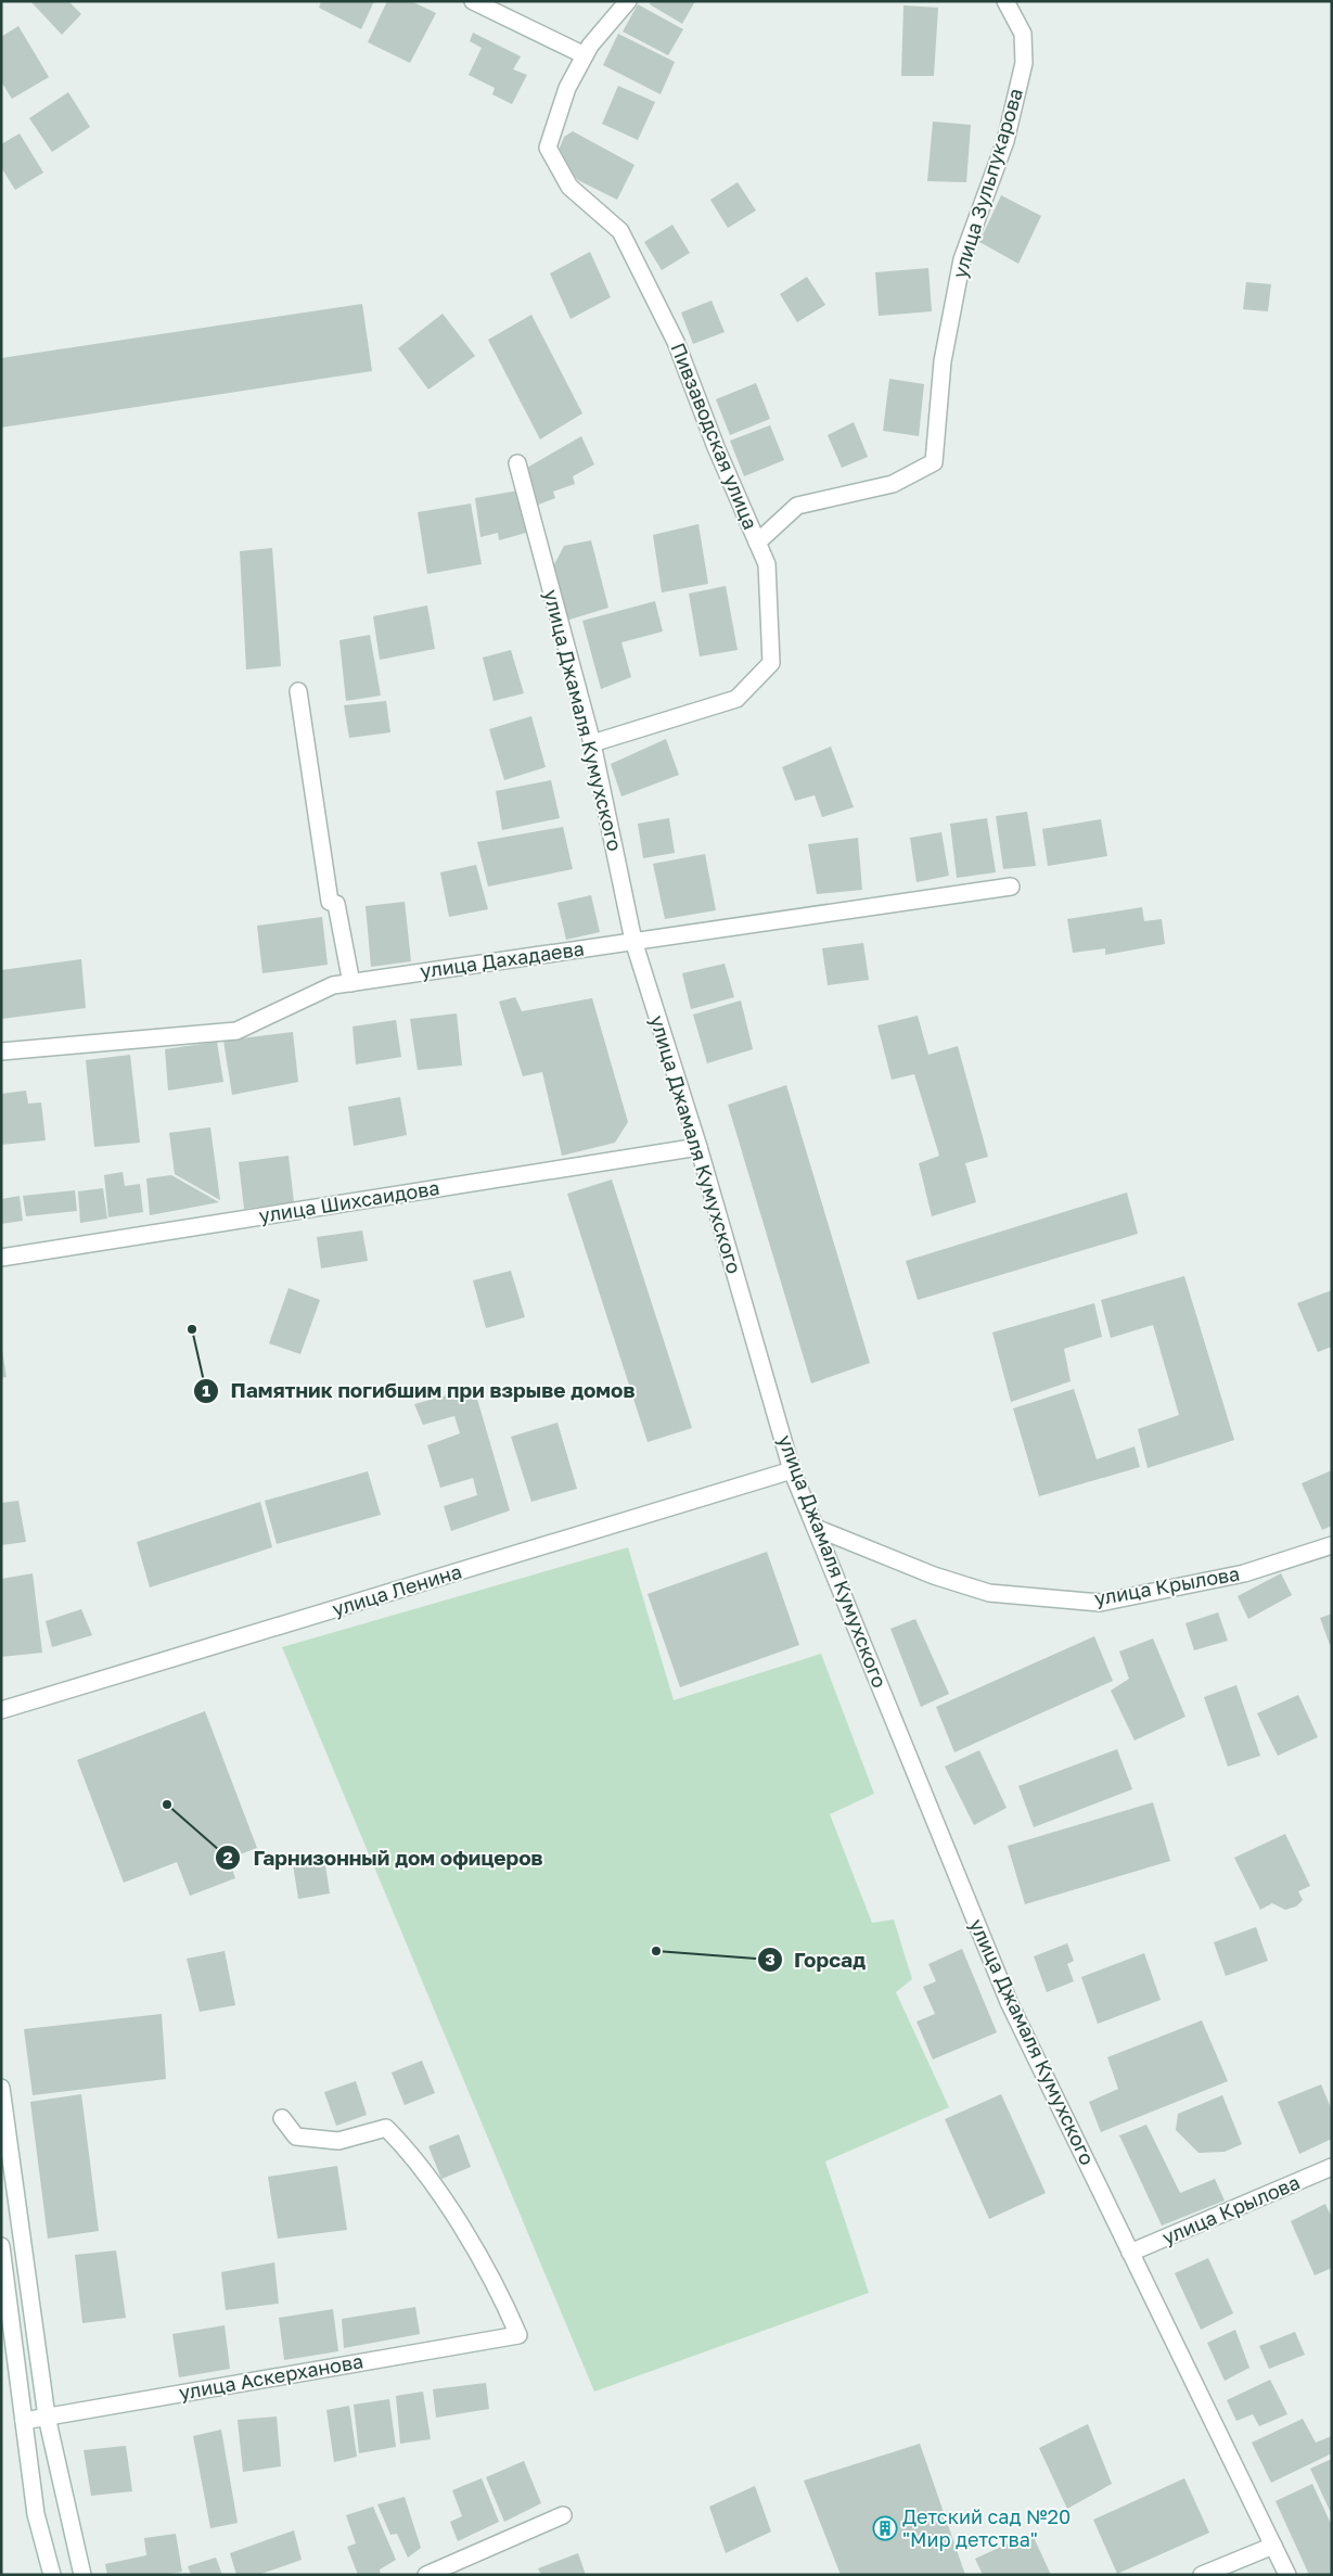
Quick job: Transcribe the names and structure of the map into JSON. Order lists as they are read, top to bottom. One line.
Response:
{"streets":{"street":["улица Зульпукарова","Пивзаводская улица","улица Джамаля Кумухского","улица Дахадаева","улица Шихсаидова","улица Крылова","улица Ленина","улица Аскерханова"]},"crossings":[["улица Зульпукарова","Пивзаводская улица"],["Пивзаводская улица","улица Джамаля Кумухского"],["улица Джамаля Кумухского","улица Дахадаева"],["улица Джамаля Кумухского","улица Шихсаидова"],["улица Джамаля Кумухского","улица Крылова"],["улица Джамаля Кумухского","улица Ленина"]],"places":{"other":["Памятник погибшим при взрыве домов","Гарнизонный дом офицеров","Горсад"],"building":["Детский сад №20 \"Мир детства\""]}}
